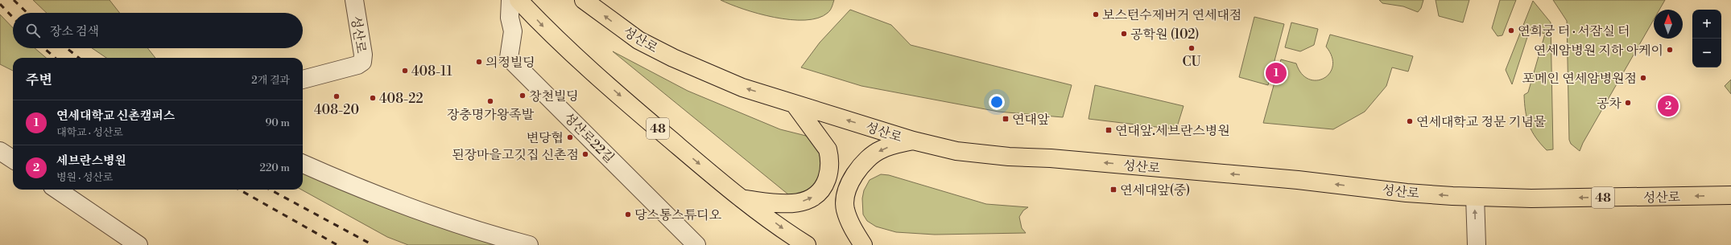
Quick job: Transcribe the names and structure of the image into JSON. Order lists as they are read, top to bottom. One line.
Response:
{"streets":{"main road":["성산로","48"],"street":["성산로22길"]},"one_way":["성산로"],"places":{"other":["보스턴수제버거 연세대점","연희궁 터 · 서잠실 터","공학원 (102)","CU","연세암병원 지하 아케이","의정빌딩","408-11","포메인 연세암병원점","창천빌딩","408-20","408-22","장충명가왕족발","공차","연세대학교 정문 기념물","변당협","된장마을고깃집 신촌점","당스통스튜디오"],"transit":["연대앞","연대앞.세브란스병원","연세대앞(중)"]},"north":"top","page":{"map_buttons":["+","−"],"search":"장소 검색","heading":["주변","2개 결과"],"pins":["1","2"],"list":[{"mark":"1","name":"연세대학교 신촌캠퍼스","note":"대학교 · 성산로","value":"90 m"},{"mark":"2","name":"세브란스병원","note":"병원 · 성산로","value":"220 m"}]}}
